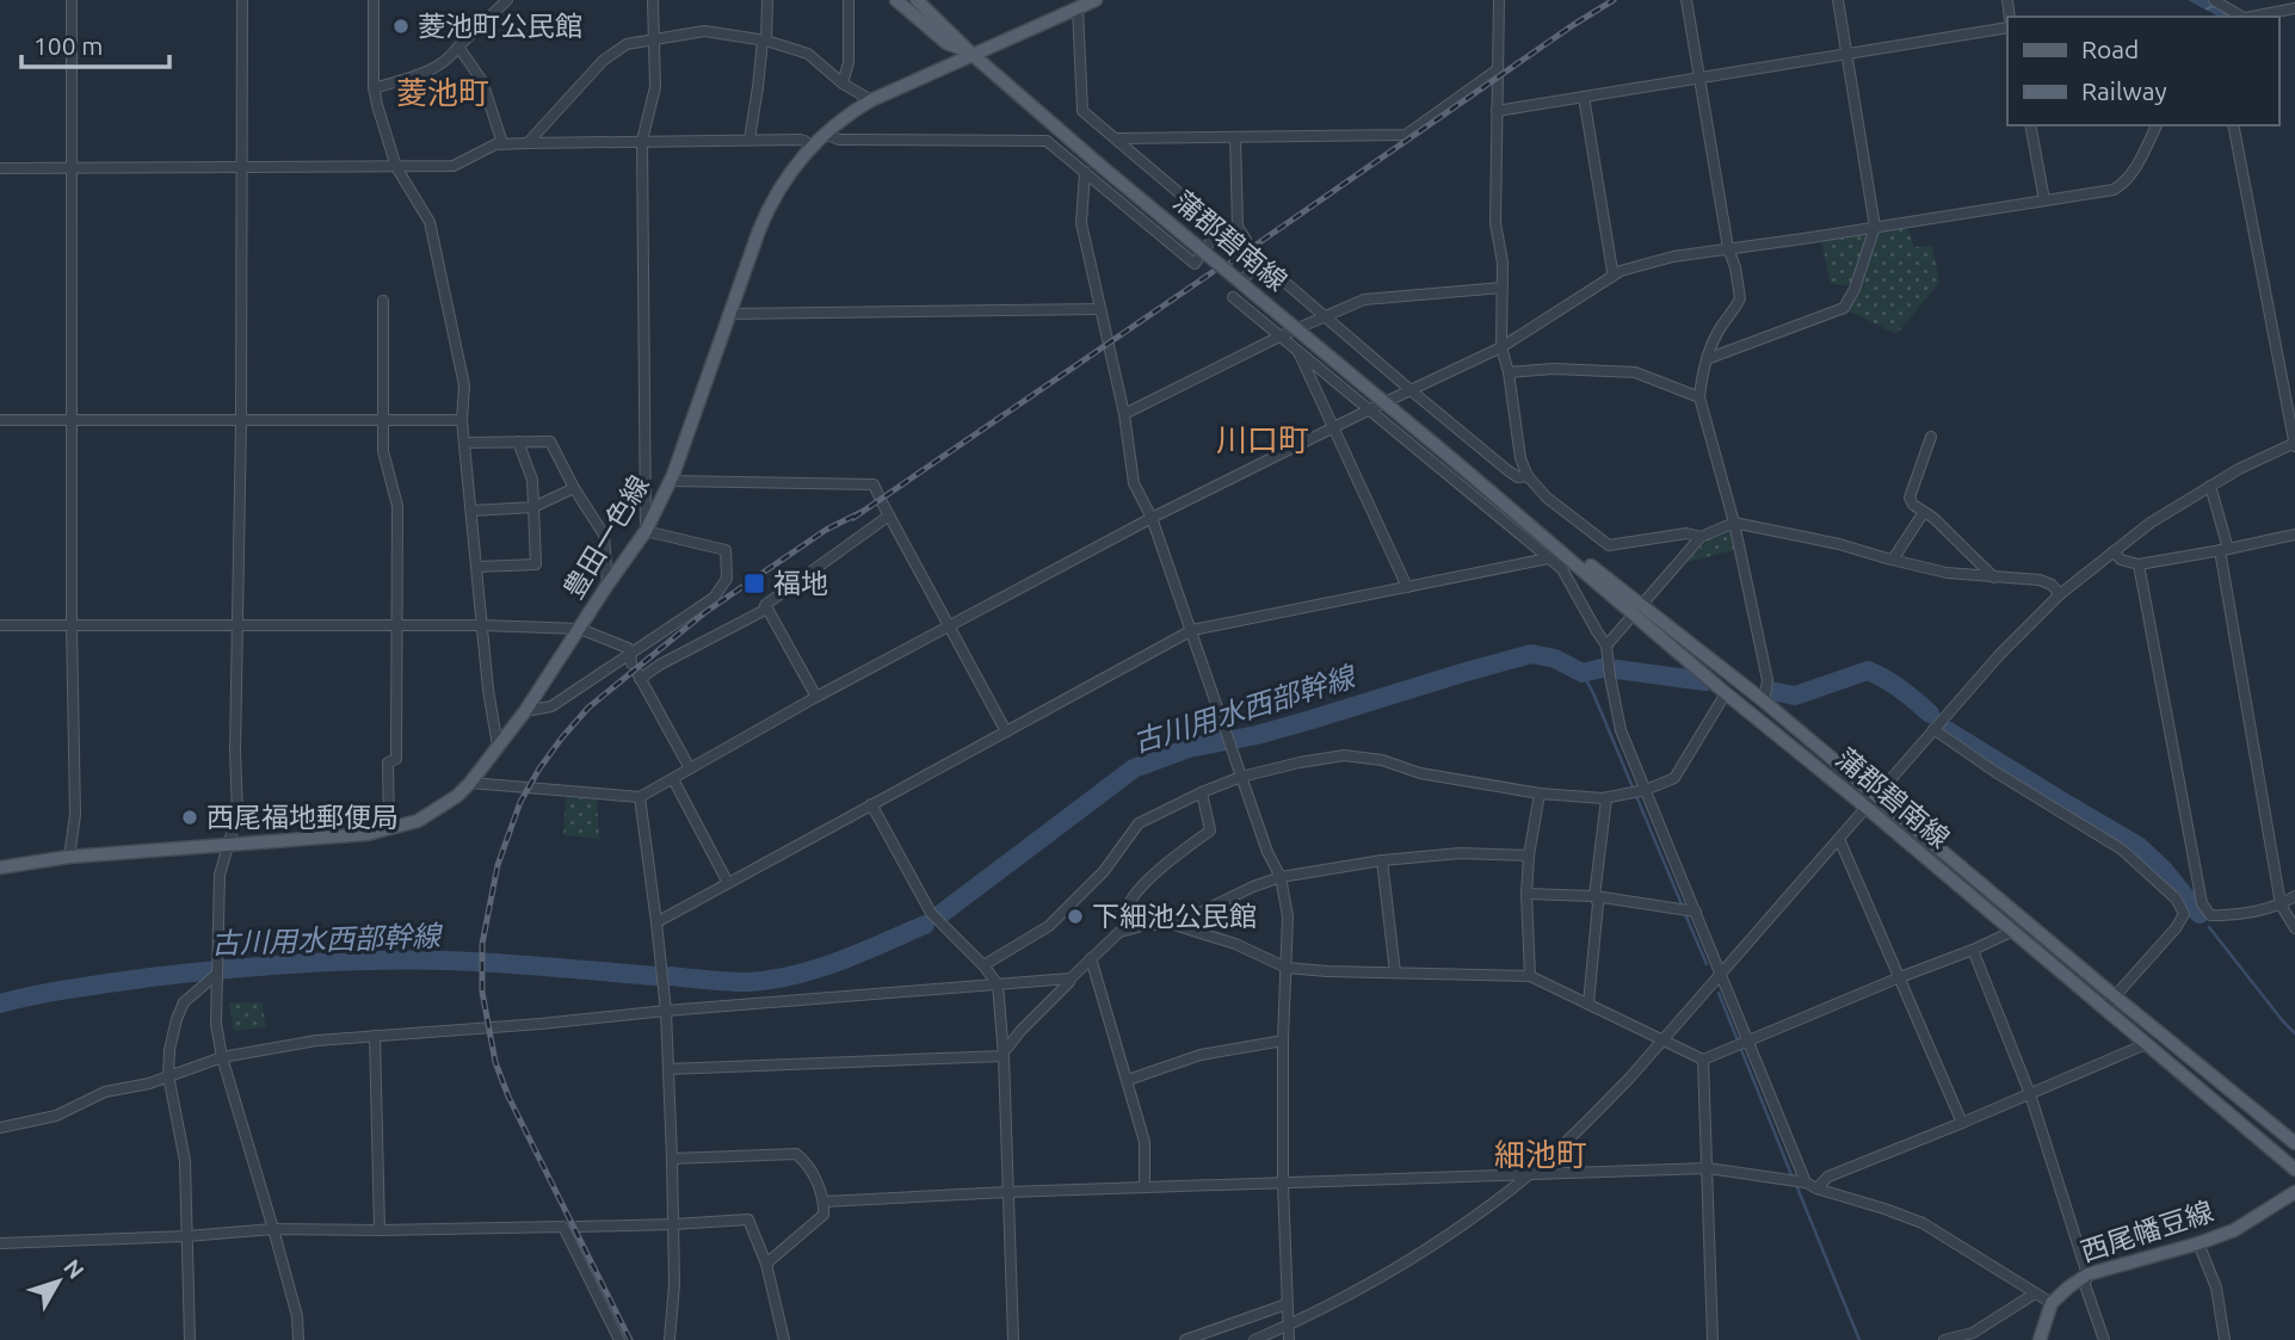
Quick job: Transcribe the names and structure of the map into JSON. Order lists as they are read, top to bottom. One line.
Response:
{"streets":{"main road":["蒲郡碧南線","豊田一色線","西尾幡豆線"]},"crossings":[["蒲郡碧南線","豊田一色線"]],"districts":["菱池町","川口町","細池町"],"water":["古川用水西部幹線"],"places":{"other":["菱池町公民館","西尾福地郵便局","下細池公民館"],"transit":["福地"]},"legend":["Road","Railway"],"scale_bar":"100 m","north":"top right"}
